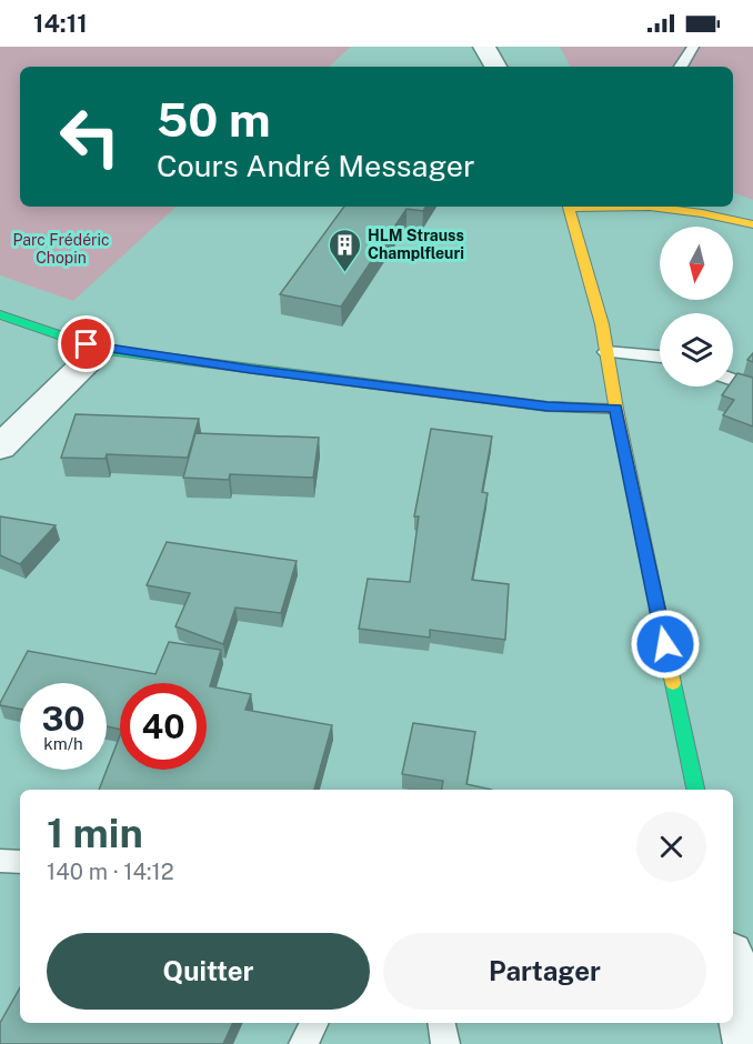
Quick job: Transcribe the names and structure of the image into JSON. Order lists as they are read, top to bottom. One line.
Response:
{"parks":["Parc Frédéric Chopin"],"places":{"building":["HLM Strauss Champlfleuri"]},"north":"bottom","page":{"status":"14:11","turn":["50 m","Cours André Messager"],"speed":"30 km/h","limit":"40","heading":["1 min","140 m · 14:12"],"buttons":["Quitter","Partager"]}}
